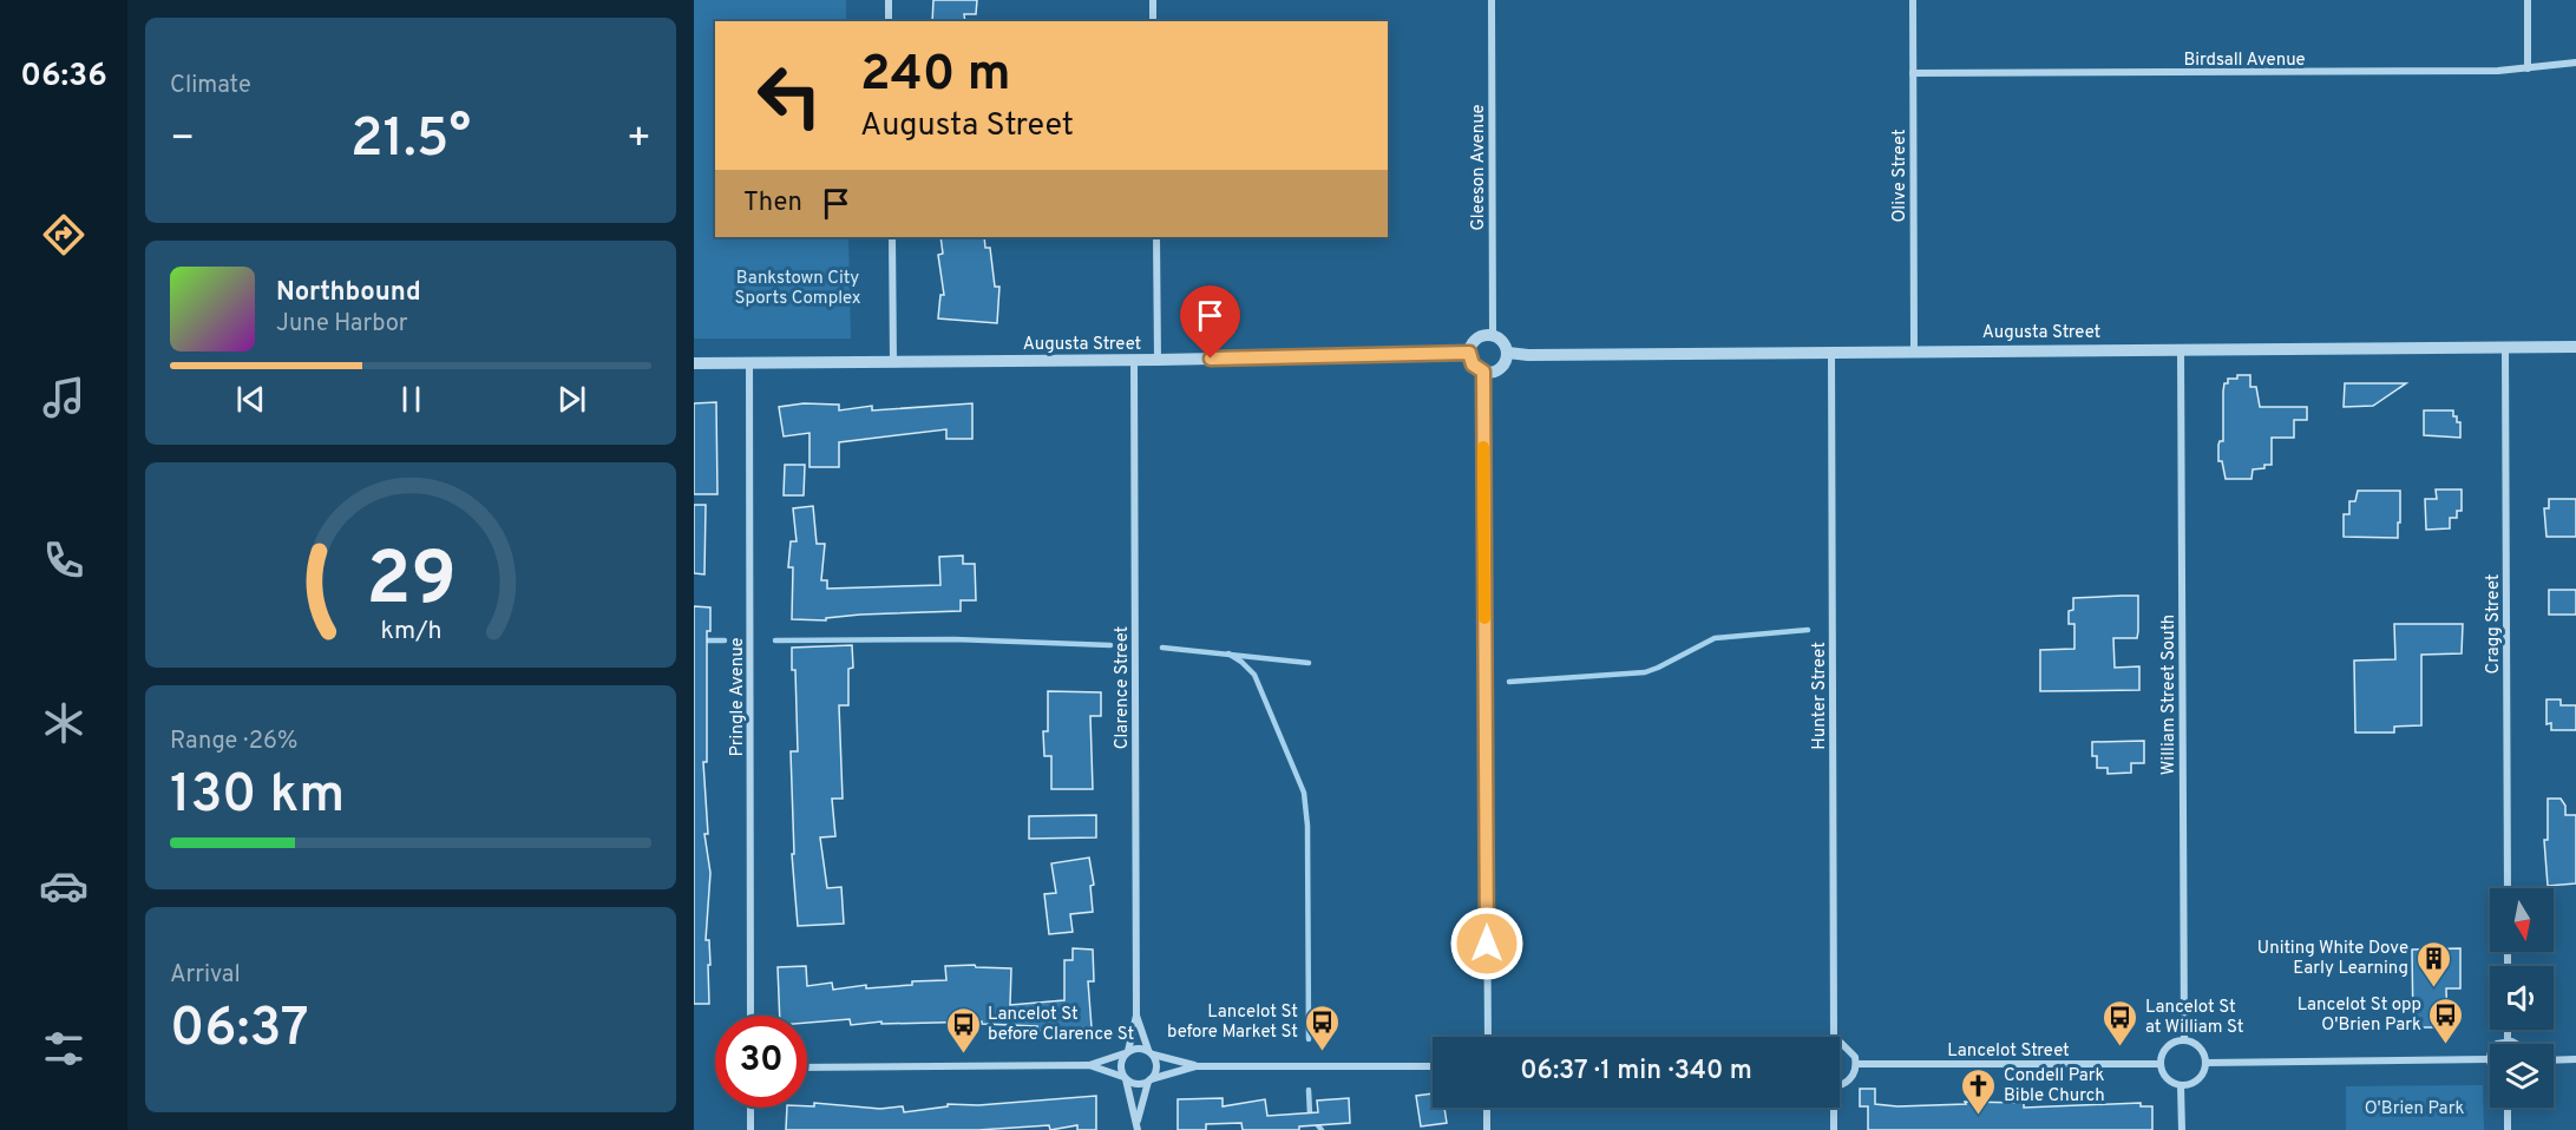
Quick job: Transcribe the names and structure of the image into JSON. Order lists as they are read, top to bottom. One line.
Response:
{"streets":{"street":["Birdsall Avenue","Gleeson Avenue","Olive Street","Augusta Street","Cragg Street","Clarence Street","William Street South","Hunter Street","Pringle Avenue","Lancelot Street"]},"crossings":[["Birdsall Avenue","Olive Street"],["Gleeson Avenue","Augusta Street"],["Olive Street","Augusta Street"],["Augusta Street","Cragg Street"],["Augusta Street","Clarence Street"],["Augusta Street","William Street South"],["Augusta Street","Hunter Street"],["Augusta Street","Pringle Avenue"],["William Street South","Lancelot Street"]],"parks":["Bankstown City Sports Complex","O'Brien Park"],"places":{"building":["Uniting White Dove Early Learning"],"bus stop":["Lancelot St opp O'Brien Park","Lancelot St at William St","Lancelot St before Market St","Lancelot St before Clarence St"],"church":["Condell Park Bible Church"]},"north":"bottom","page":{"tabs":"06:36","tile":["Climate",["Range · 26%","130 km"],["Arrival","06:37"]],"turn":["240 m","Augusta Street"],"heat":["−","21.5°","+"],"then":"Then","song":["Northbound","June Harbor"],"limit":"30","trip":"06:37 · 1 min · 340 m","gauge":["29","km/h"]}}
